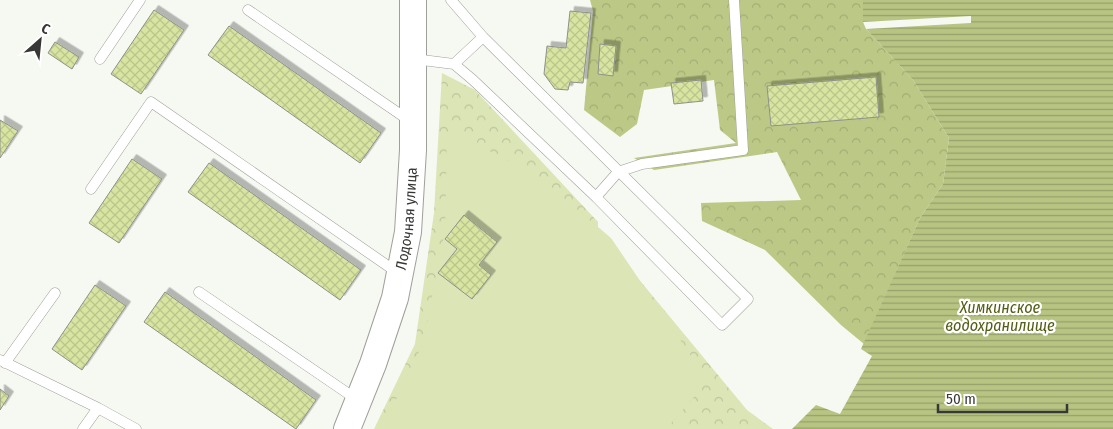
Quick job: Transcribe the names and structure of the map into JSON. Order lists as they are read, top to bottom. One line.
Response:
{"streets":{"street":["Лодочная улица"]},"water":["Химкинское водохранилище"],"scale_bar":"50 m","north":"top right"}
